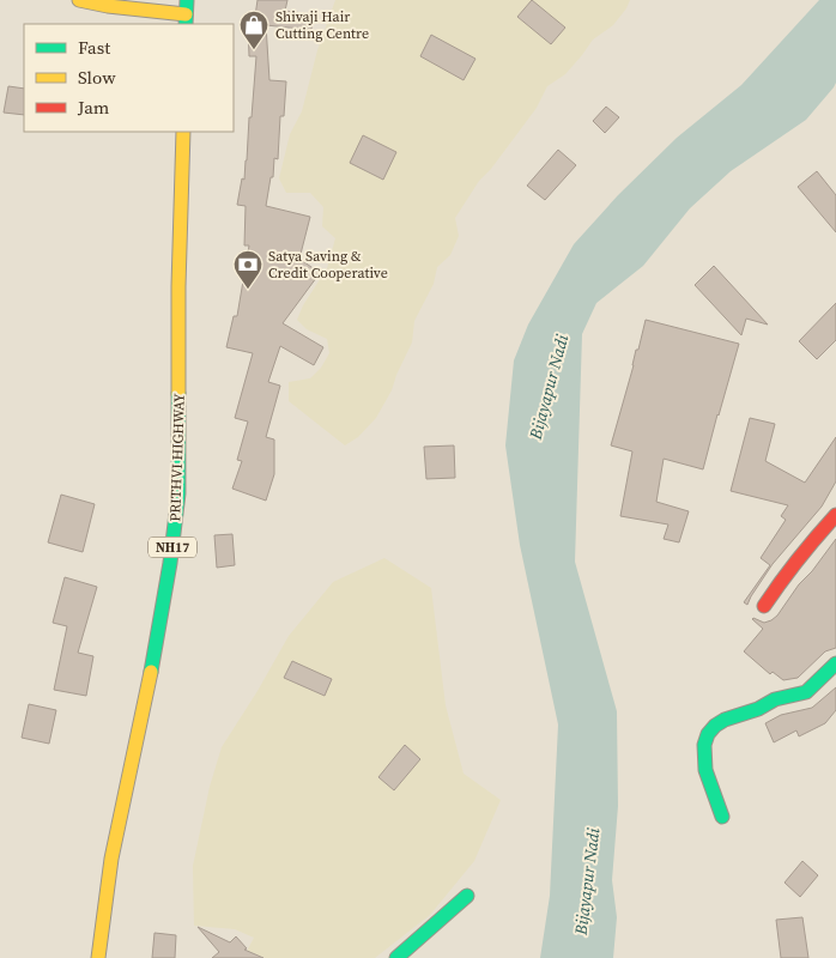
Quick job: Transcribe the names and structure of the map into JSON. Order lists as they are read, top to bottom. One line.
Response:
{"streets":{"main road":["PRITHVI HIGHWAY","NH17"]},"water":["Bijayapur Nadi"],"places":{"shop":["Shivaji Hair Cutting Centre"],"bank":["Satya Saving & Credit Cooperative"]},"legend":["Fast","Slow","Jam"]}
